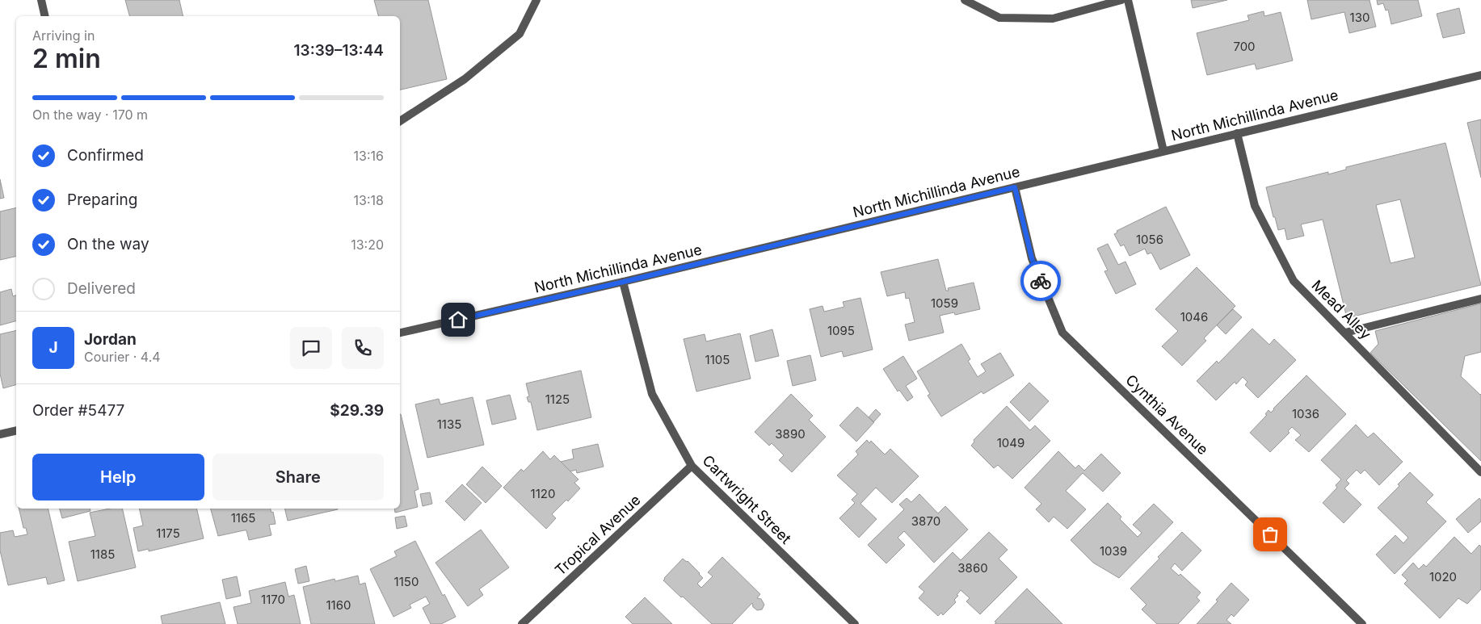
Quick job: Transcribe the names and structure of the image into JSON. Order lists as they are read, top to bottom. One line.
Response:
{"streets":{"street":["North Michillinda Avenue","Mead Alley","Cynthia Avenue","Cartwright Street","Tropical Avenue"]},"crossings":[["North Michillinda Avenue","Mead Alley"],["North Michillinda Avenue","Cynthia Avenue"],["North Michillinda Avenue","Cartwright Street"],["Cartwright Street","Tropical Avenue"]],"house_numbers":["130","700","1056","1059","1046","1095","1105","1125","1036","1135","3890","1049","1120","1165","3870","1175","1039","1185","3860","1020","1150","1170","1160"],"page":{"heading":["2 min","Arriving in","13:39–13:44"],"panel":["Jordan","Courier · 4.4","Order #5477","$29.39"],"bar":"On the way · 170 m","list":[["Confirmed","13:16"],["Preparing","13:18"],["On the way","13:20"],"Delivered"],"round":"J","buttons":["Help","Share"]}}
